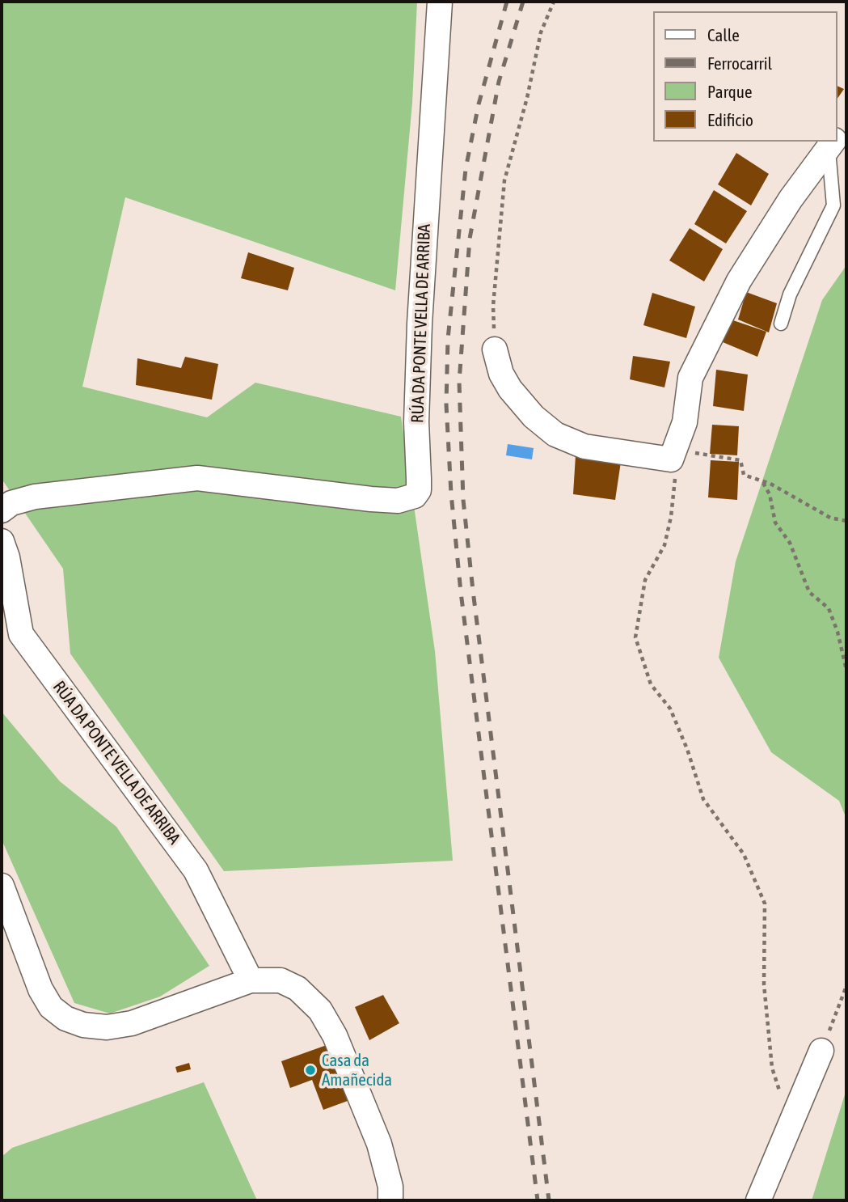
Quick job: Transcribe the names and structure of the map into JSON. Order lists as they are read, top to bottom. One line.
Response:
{"streets":{"street":["RÚA DA PONTE VELLA DE ARRIBA"]},"places":["Casa da Amañecida"],"legend":["Calle","Ferrocarril","Parque","Edificio"]}
